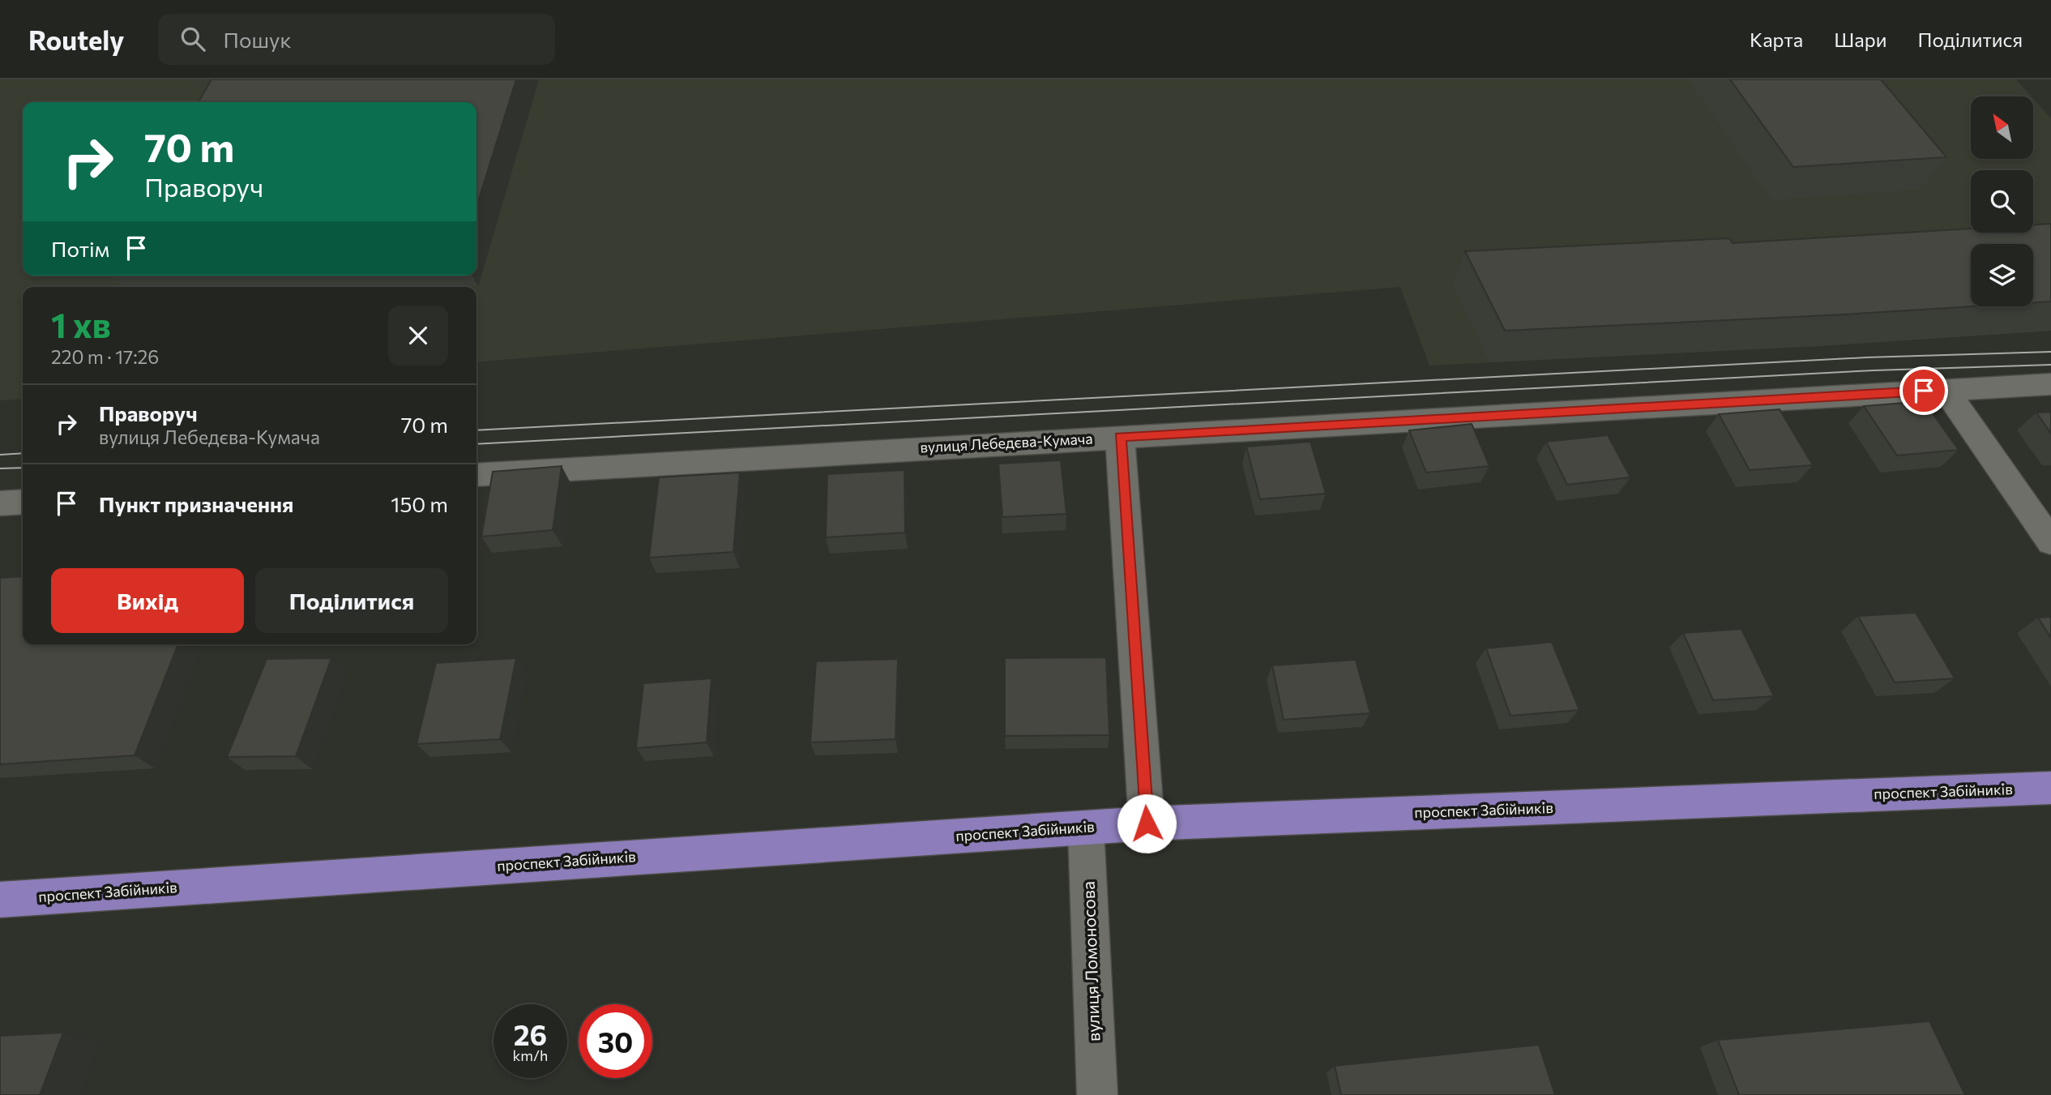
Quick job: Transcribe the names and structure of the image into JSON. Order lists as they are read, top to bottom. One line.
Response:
{"streets":{"main road":["проспект Забійників"],"street":["вулиця Лебедєва-Кумача","вулиця Ломоносова"]},"crossings":[["проспект Забійників","вулиця Ломоносова"]],"north":"top left","page":{"header":"Routely","search":"Пошук","nav":["Карта","Шари","Поділитися"],"turn":["70 m","Праворуч"],"then":"Потім","heading":["1 хв","220 m · 17:26"],"list":[{"name":"Праворуч","note":"вулиця Лебедєва-Кумача","value":"70 m"},{"name":"Пункт призначення","value":"150 m"}],"buttons":["Вихід","Поділитися"],"speed":"26 km/h","limit":"30"}}
